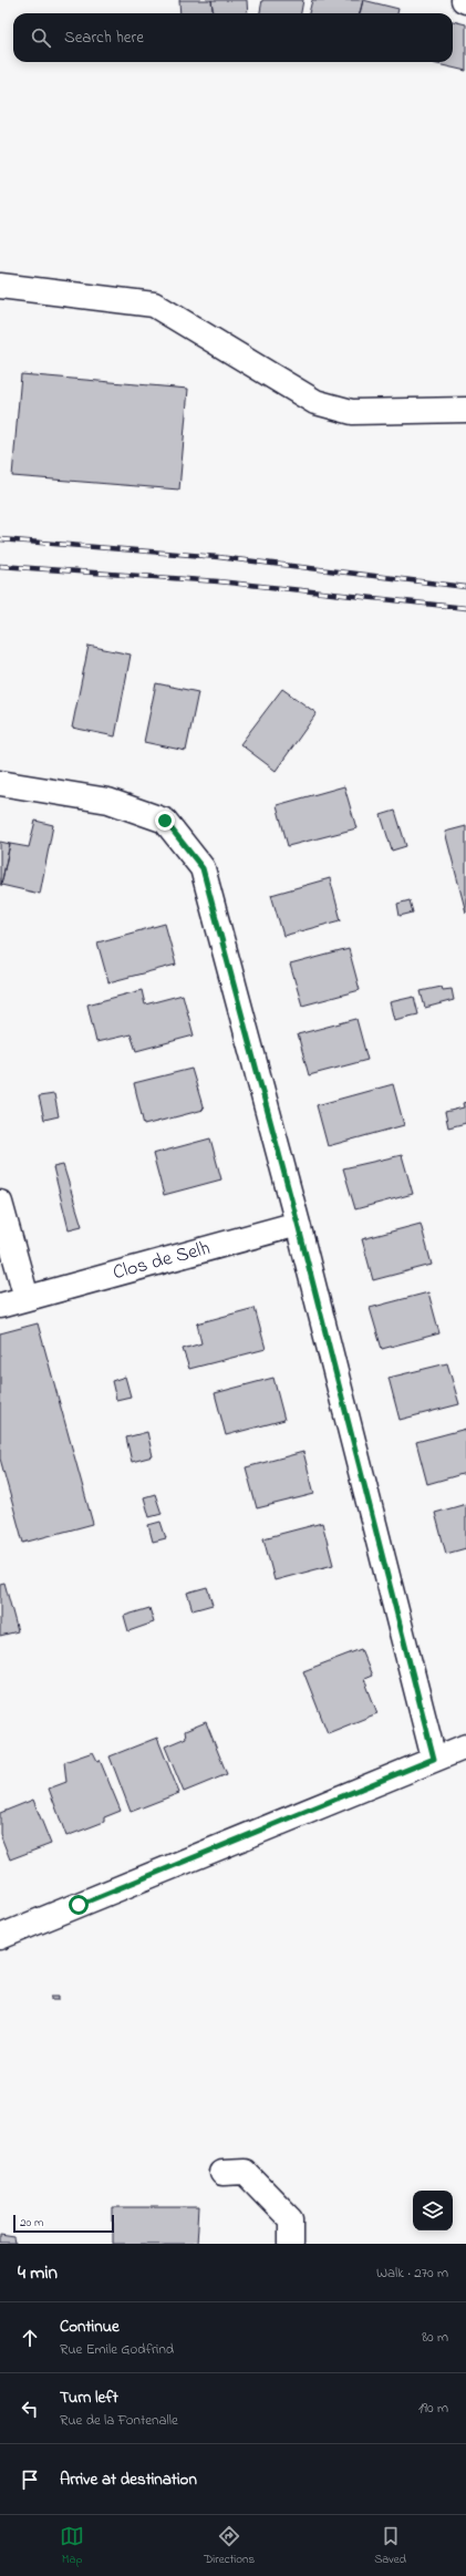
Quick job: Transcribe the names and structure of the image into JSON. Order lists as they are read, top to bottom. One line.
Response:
{"streets":{"street":["Clos de Selh"]},"scale_bar":"20 m","page":{"search":"Search here","scale":"20 m","heading":["4 min","Walk · 270 m"],"list":[["Continue","Rue Emile Godfrind","80 m"],["Turn left","Rue de la Fontenalle","190 m"],"Arrive at destination"],"nav":["Map","Directions","Saved"]}}
